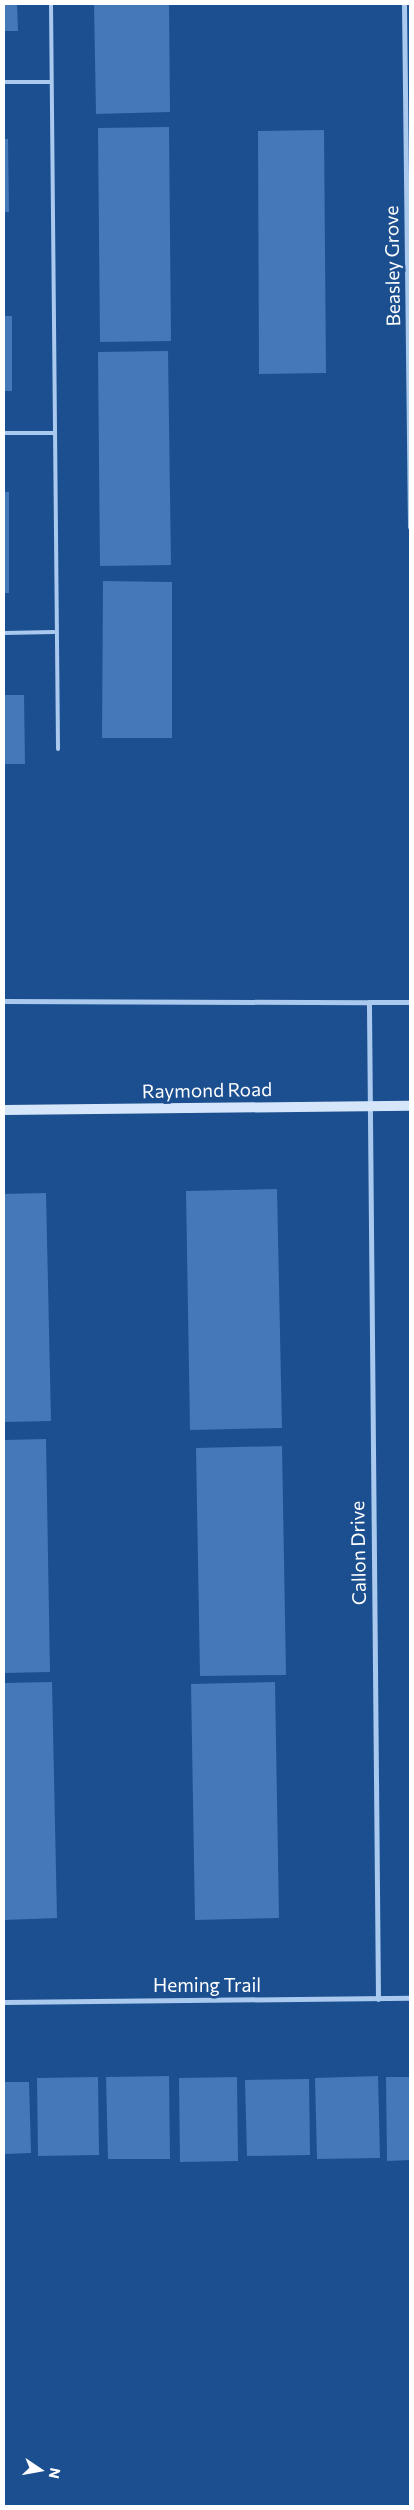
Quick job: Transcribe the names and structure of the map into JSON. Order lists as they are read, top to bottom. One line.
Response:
{"streets":{"street":["Beasley Grove","Raymond Road","Callon Drive","Heming Trail"]},"crossings":[["Raymond Road","Callon Drive"],["Callon Drive","Heming Trail"]],"north":"right"}
